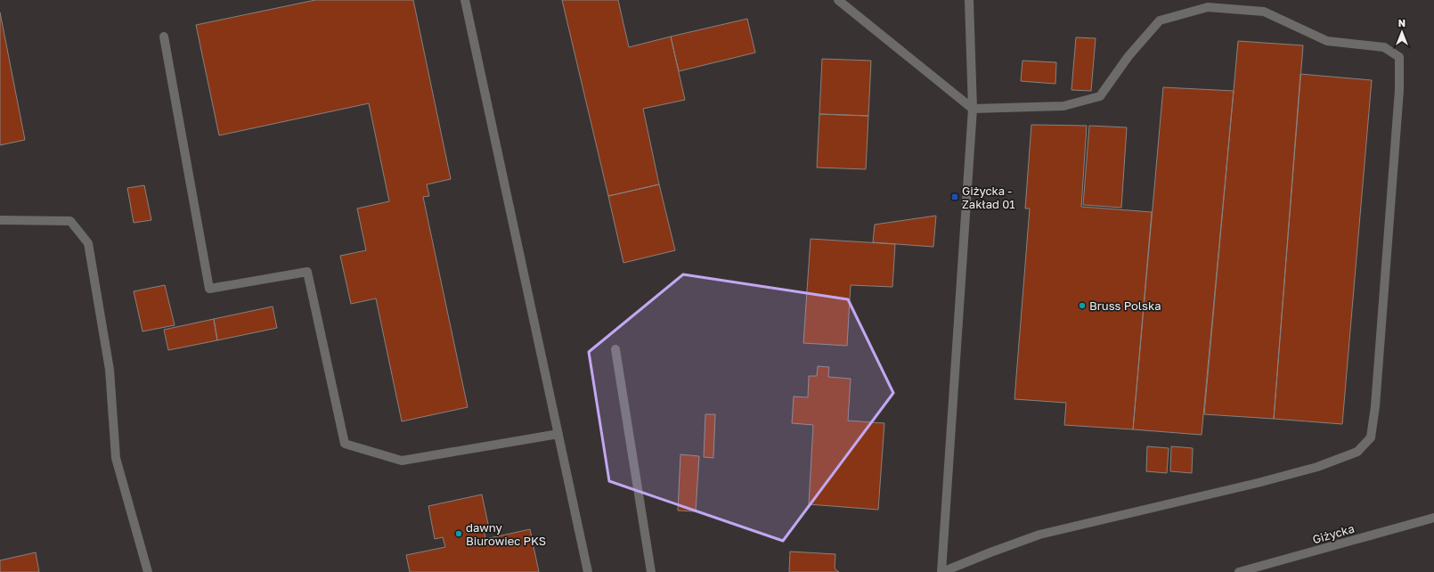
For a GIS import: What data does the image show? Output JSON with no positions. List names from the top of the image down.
{
  "streets": {
    "street": ["Giżycka"]
  },
  "places": {
    "transit": ["Giżycka - Zakład 01"],
    "other": ["Bruss Polska", "dawny Biurowiec PKS"]
  },
  "north": "top"
}
